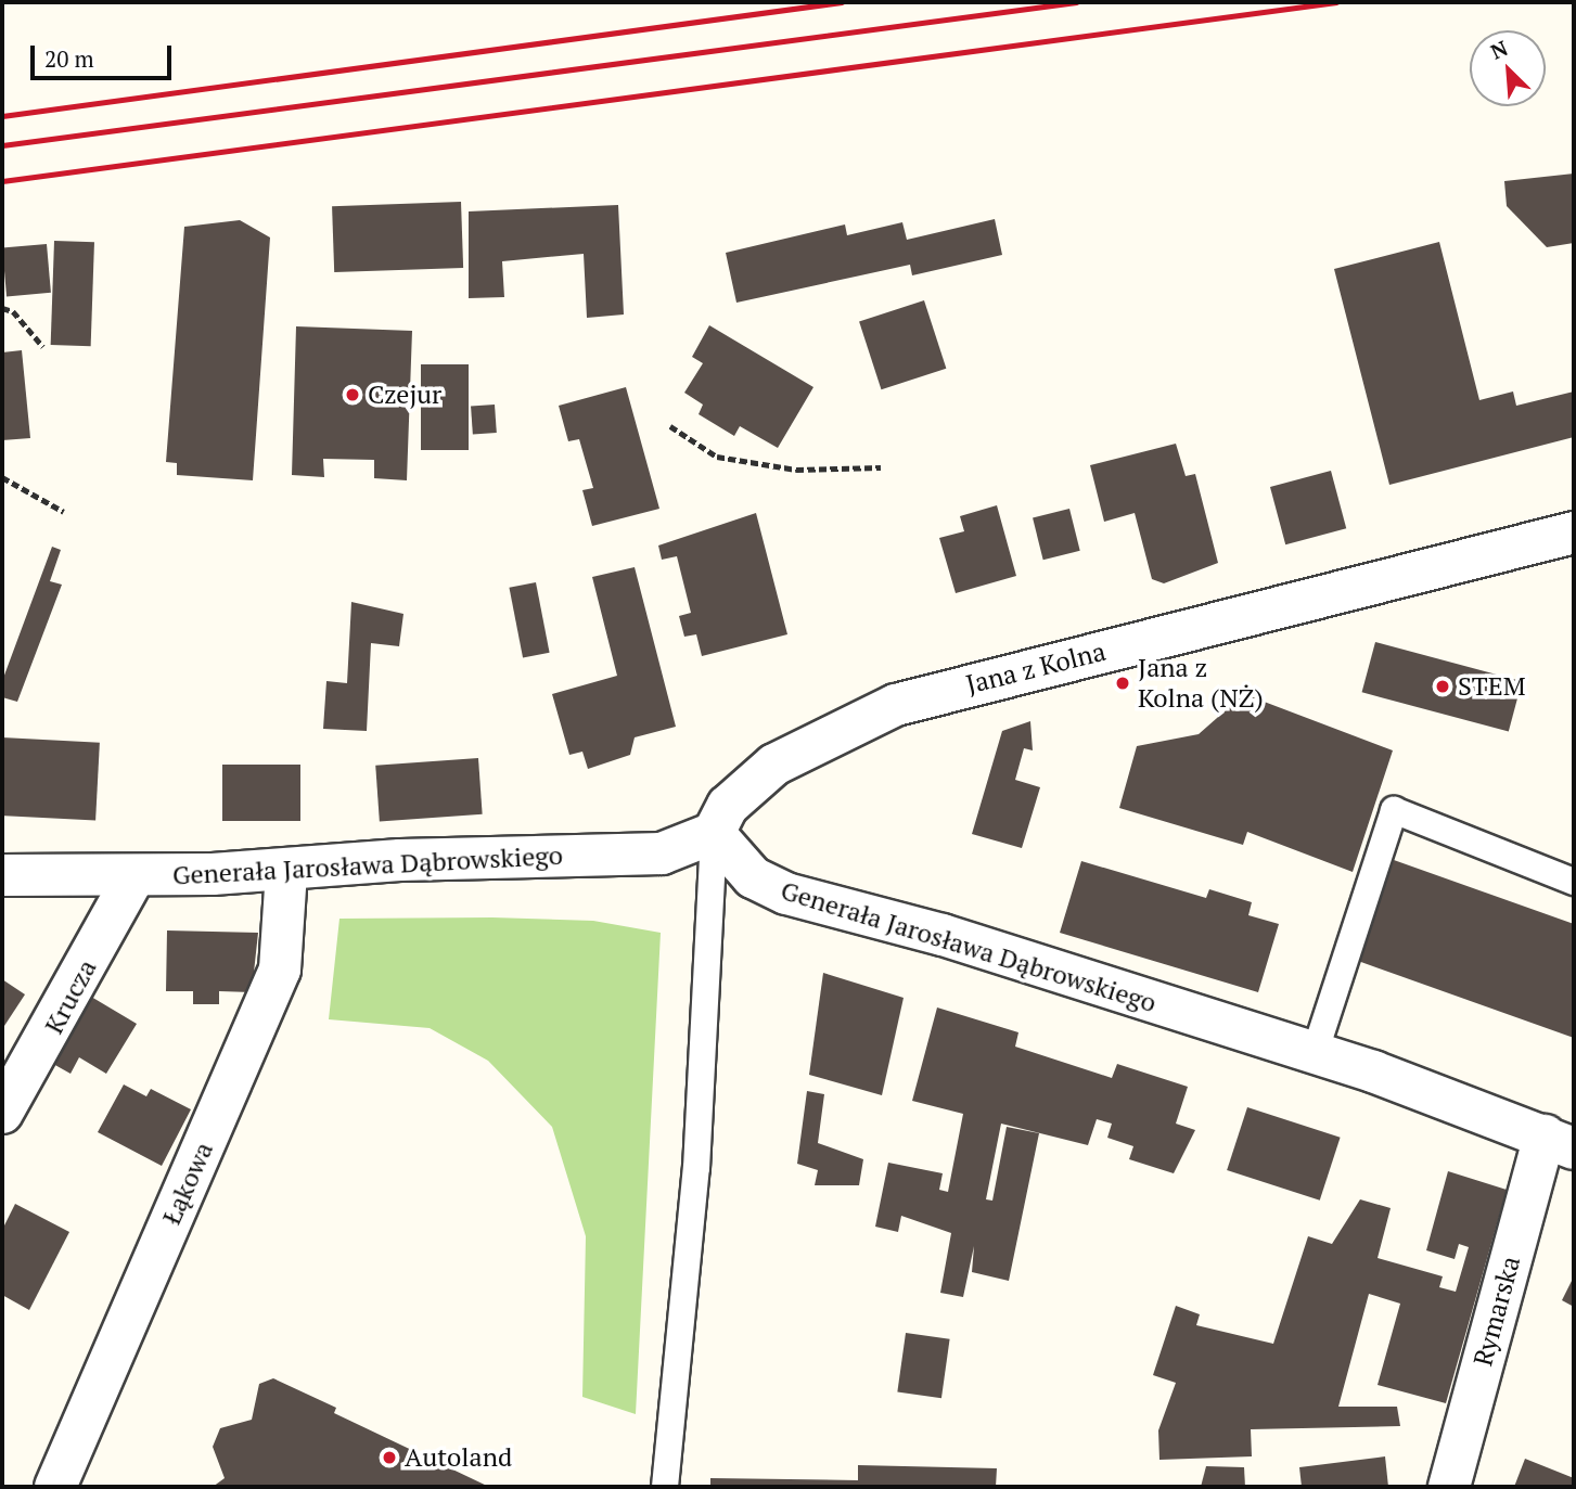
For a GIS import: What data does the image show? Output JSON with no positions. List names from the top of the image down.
{
  "streets": {
    "street": [
      "Jana z Kolna",
      "Generała Jarosława Dąbrowskiego",
      "Krucza",
      "Łąkowa",
      "Rymarska"
    ]
  },
  "crossings": [
    ["Jana z Kolna", "Generała Jarosława Dąbrowskiego"],
    ["Generała Jarosława Dąbrowskiego", "Krucza"],
    ["Generała Jarosława Dąbrowskiego", "Łąkowa"],
    ["Generała Jarosława Dąbrowskiego", "Rymarska"]
  ],
  "places": [
    "Czejur",
    "Jana z Kolna (NŻ)",
    "STEM",
    "Autoland"
  ],
  "scale_bar": "20 m",
  "north": "top left"
}
